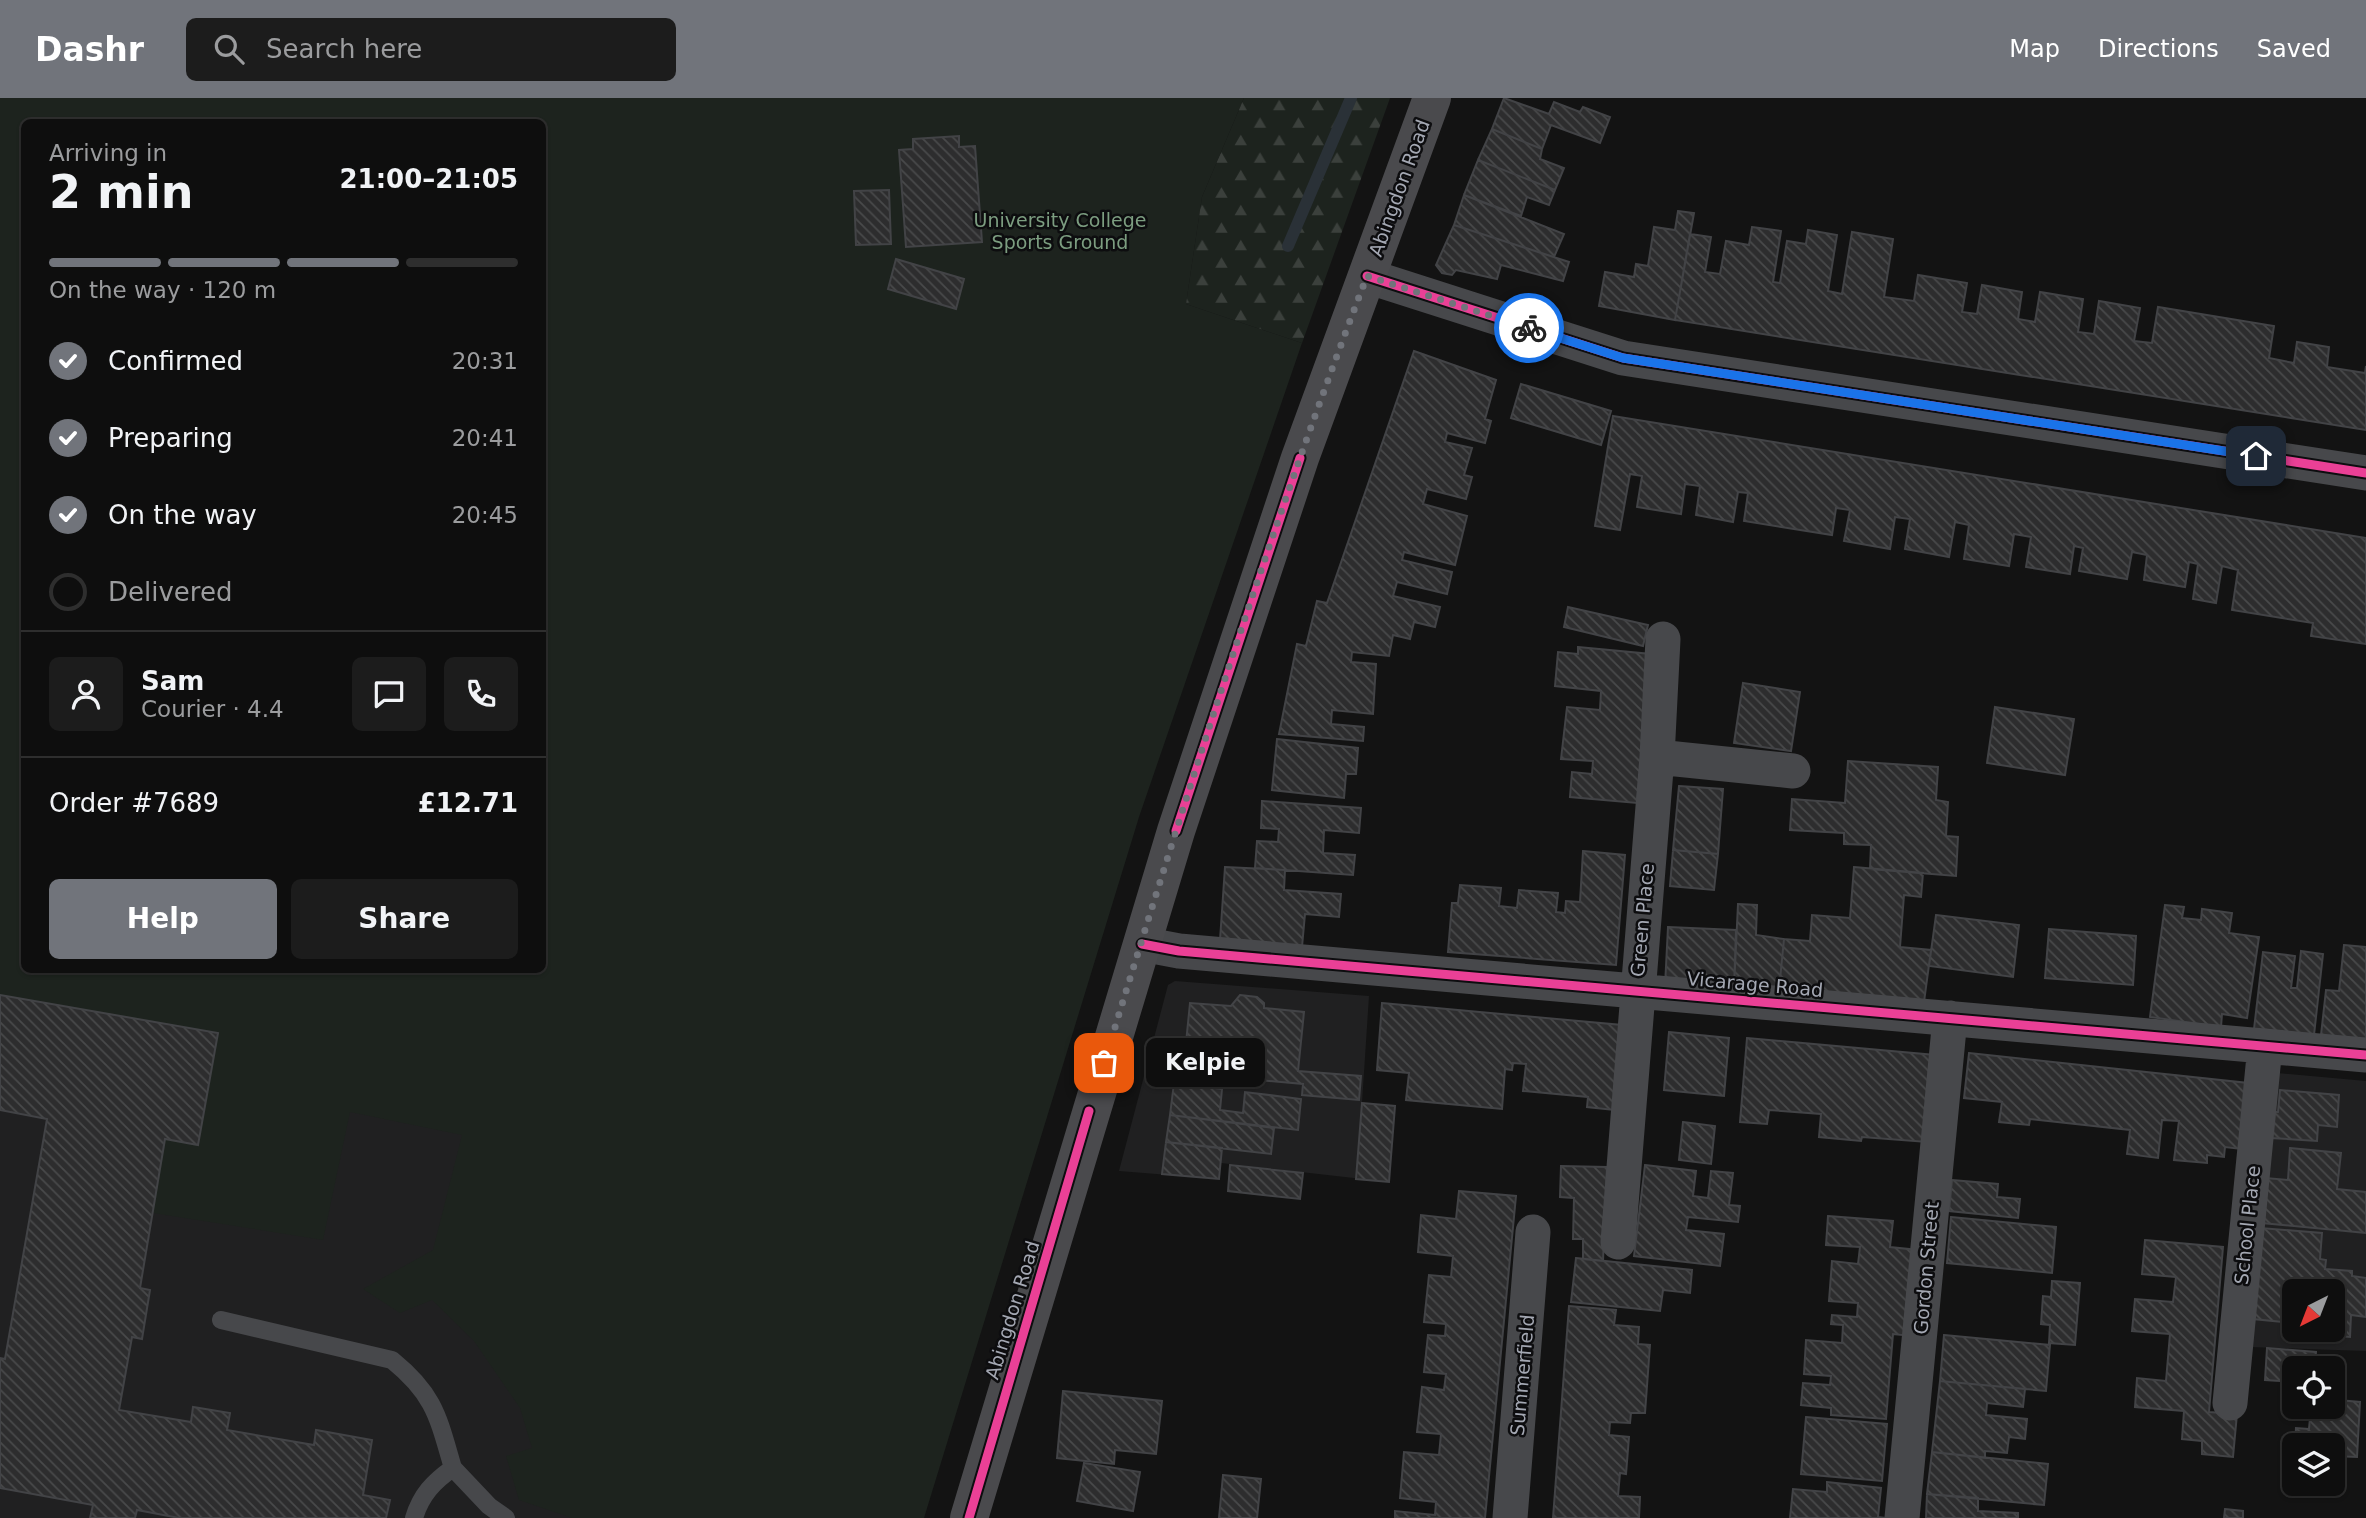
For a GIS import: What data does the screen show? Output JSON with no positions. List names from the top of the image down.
{
  "streets": {
    "main road": ["Abingdon Road"],
    "street": [
      "Green Place",
      "Vicarage Road",
      "School Place",
      "Gordon Street",
      "Summerfield"
    ]
  },
  "crossings": [
    ["Abingdon Road", "Vicarage Road"],
    ["Green Place", "Vicarage Road"],
    ["Vicarage Road", "School Place"],
    ["Vicarage Road", "Gordon Street"]
  ],
  "parks": ["University College Sports Ground"],
  "places": ["Kelpie"],
  "north": "bottom left",
  "page": {
    "header": "Dashr",
    "search": "Search here",
    "nav": ["Map", "Directions", "Saved"],
    "heading": ["2 min", "Arriving in", "21:00–21:05"],
    "panel": [
      "Sam",
      "Courier · 4.4",
      "Order #7689",
      "£12.71"
    ],
    "bar": "On the way · 120 m",
    "list": [
      ["Confirmed", "20:31"],
      ["Preparing", "20:41"],
      ["On the way", "20:45"],
      "Delivered"
    ],
    "buttons": ["Help", "Share"],
    "bubble": "Kelpie"
  }
}
